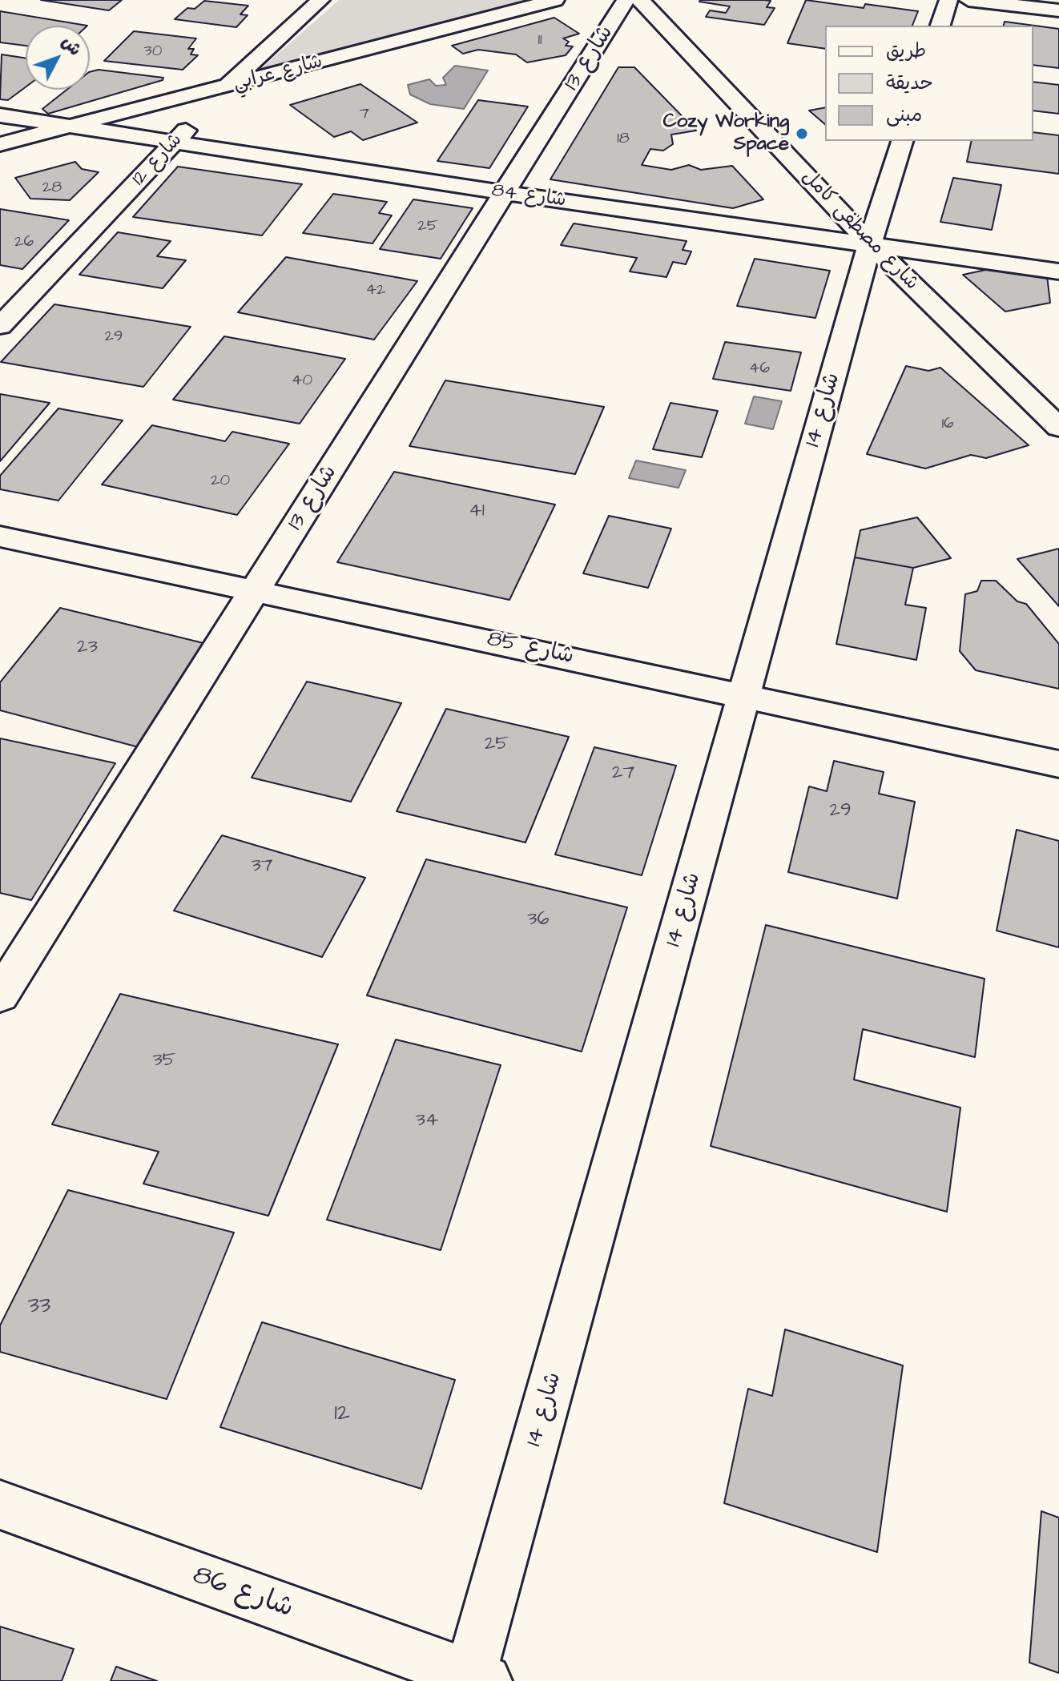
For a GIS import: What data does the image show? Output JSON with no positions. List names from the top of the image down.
{
  "streets": {
    "street": [
      "شارع 13",
      "شارع عرابي",
      "شارع 12",
      "شارع 84",
      "شارع مصطفى كامل",
      "شارع 14",
      "شارع 85",
      "شارع 86"
    ]
  },
  "crossings": [
    ["شارع 13", "شارع 84"],
    ["شارع 13", "شارع 85"],
    ["شارع عرابي", "شارع 12"],
    ["شارع عرابي", "شارع 84"],
    ["شارع 12", "شارع 84"],
    ["شارع 84", "شارع مصطفى كامل"],
    ["شارع 84", "شارع 14"],
    ["شارع مصطفى كامل", "شارع 14"],
    ["شارع 14", "شارع 85"],
    ["شارع 14", "شارع 86"]
  ],
  "places": ["Cozy Working Space"],
  "house_numbers": [
    "11",
    "30",
    "7",
    "18",
    "28",
    "25",
    "26",
    "42",
    "29",
    "46",
    "40",
    "16",
    "20",
    "41",
    "23",
    "25",
    "27",
    "29",
    "37",
    "36",
    "35",
    "34",
    "33",
    "12"
  ],
  "legend": ["طريق", "حديقة", "مبنى"],
  "north": "top right"
}
